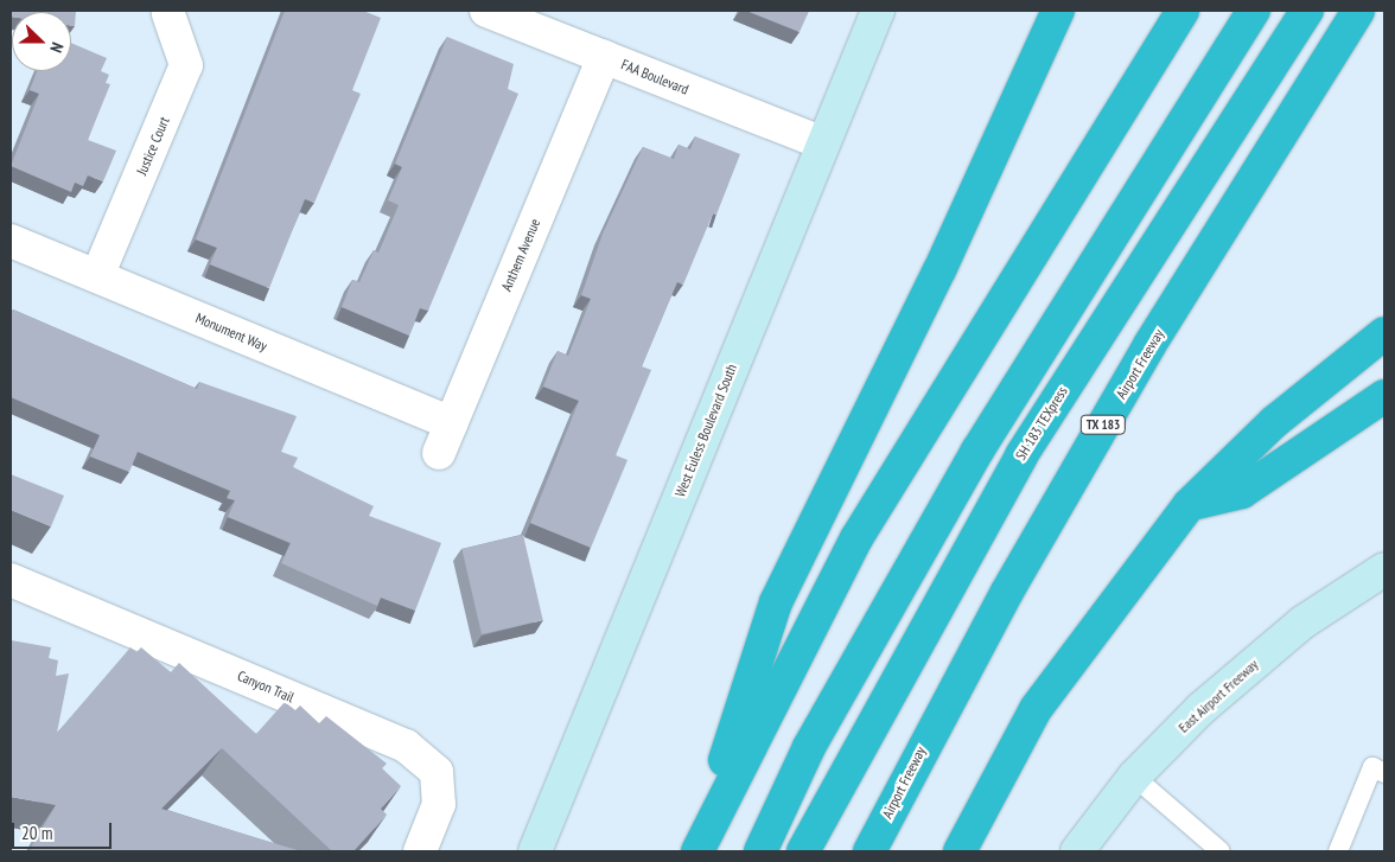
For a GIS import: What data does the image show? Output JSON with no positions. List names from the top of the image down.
{
  "streets": {
    "highway": ["Airport Freeway", "SH 183 TEXpress", "TX 183"],
    "main road": ["West Euless Boulevard South", "East Airport Freeway"],
    "street": [
      "FAA Boulevard",
      "Justice Court",
      "Anthem Avenue",
      "Monument Way",
      "Canyon Trail"
    ]
  },
  "crossings": [
    ["FAA Boulevard", "Anthem Avenue"],
    ["FAA Boulevard", "West Euless Boulevard South"],
    ["Justice Court", "Monument Way"],
    ["Anthem Avenue", "Monument Way"]
  ],
  "scale_bar": "20 m",
  "north": "right"
}
